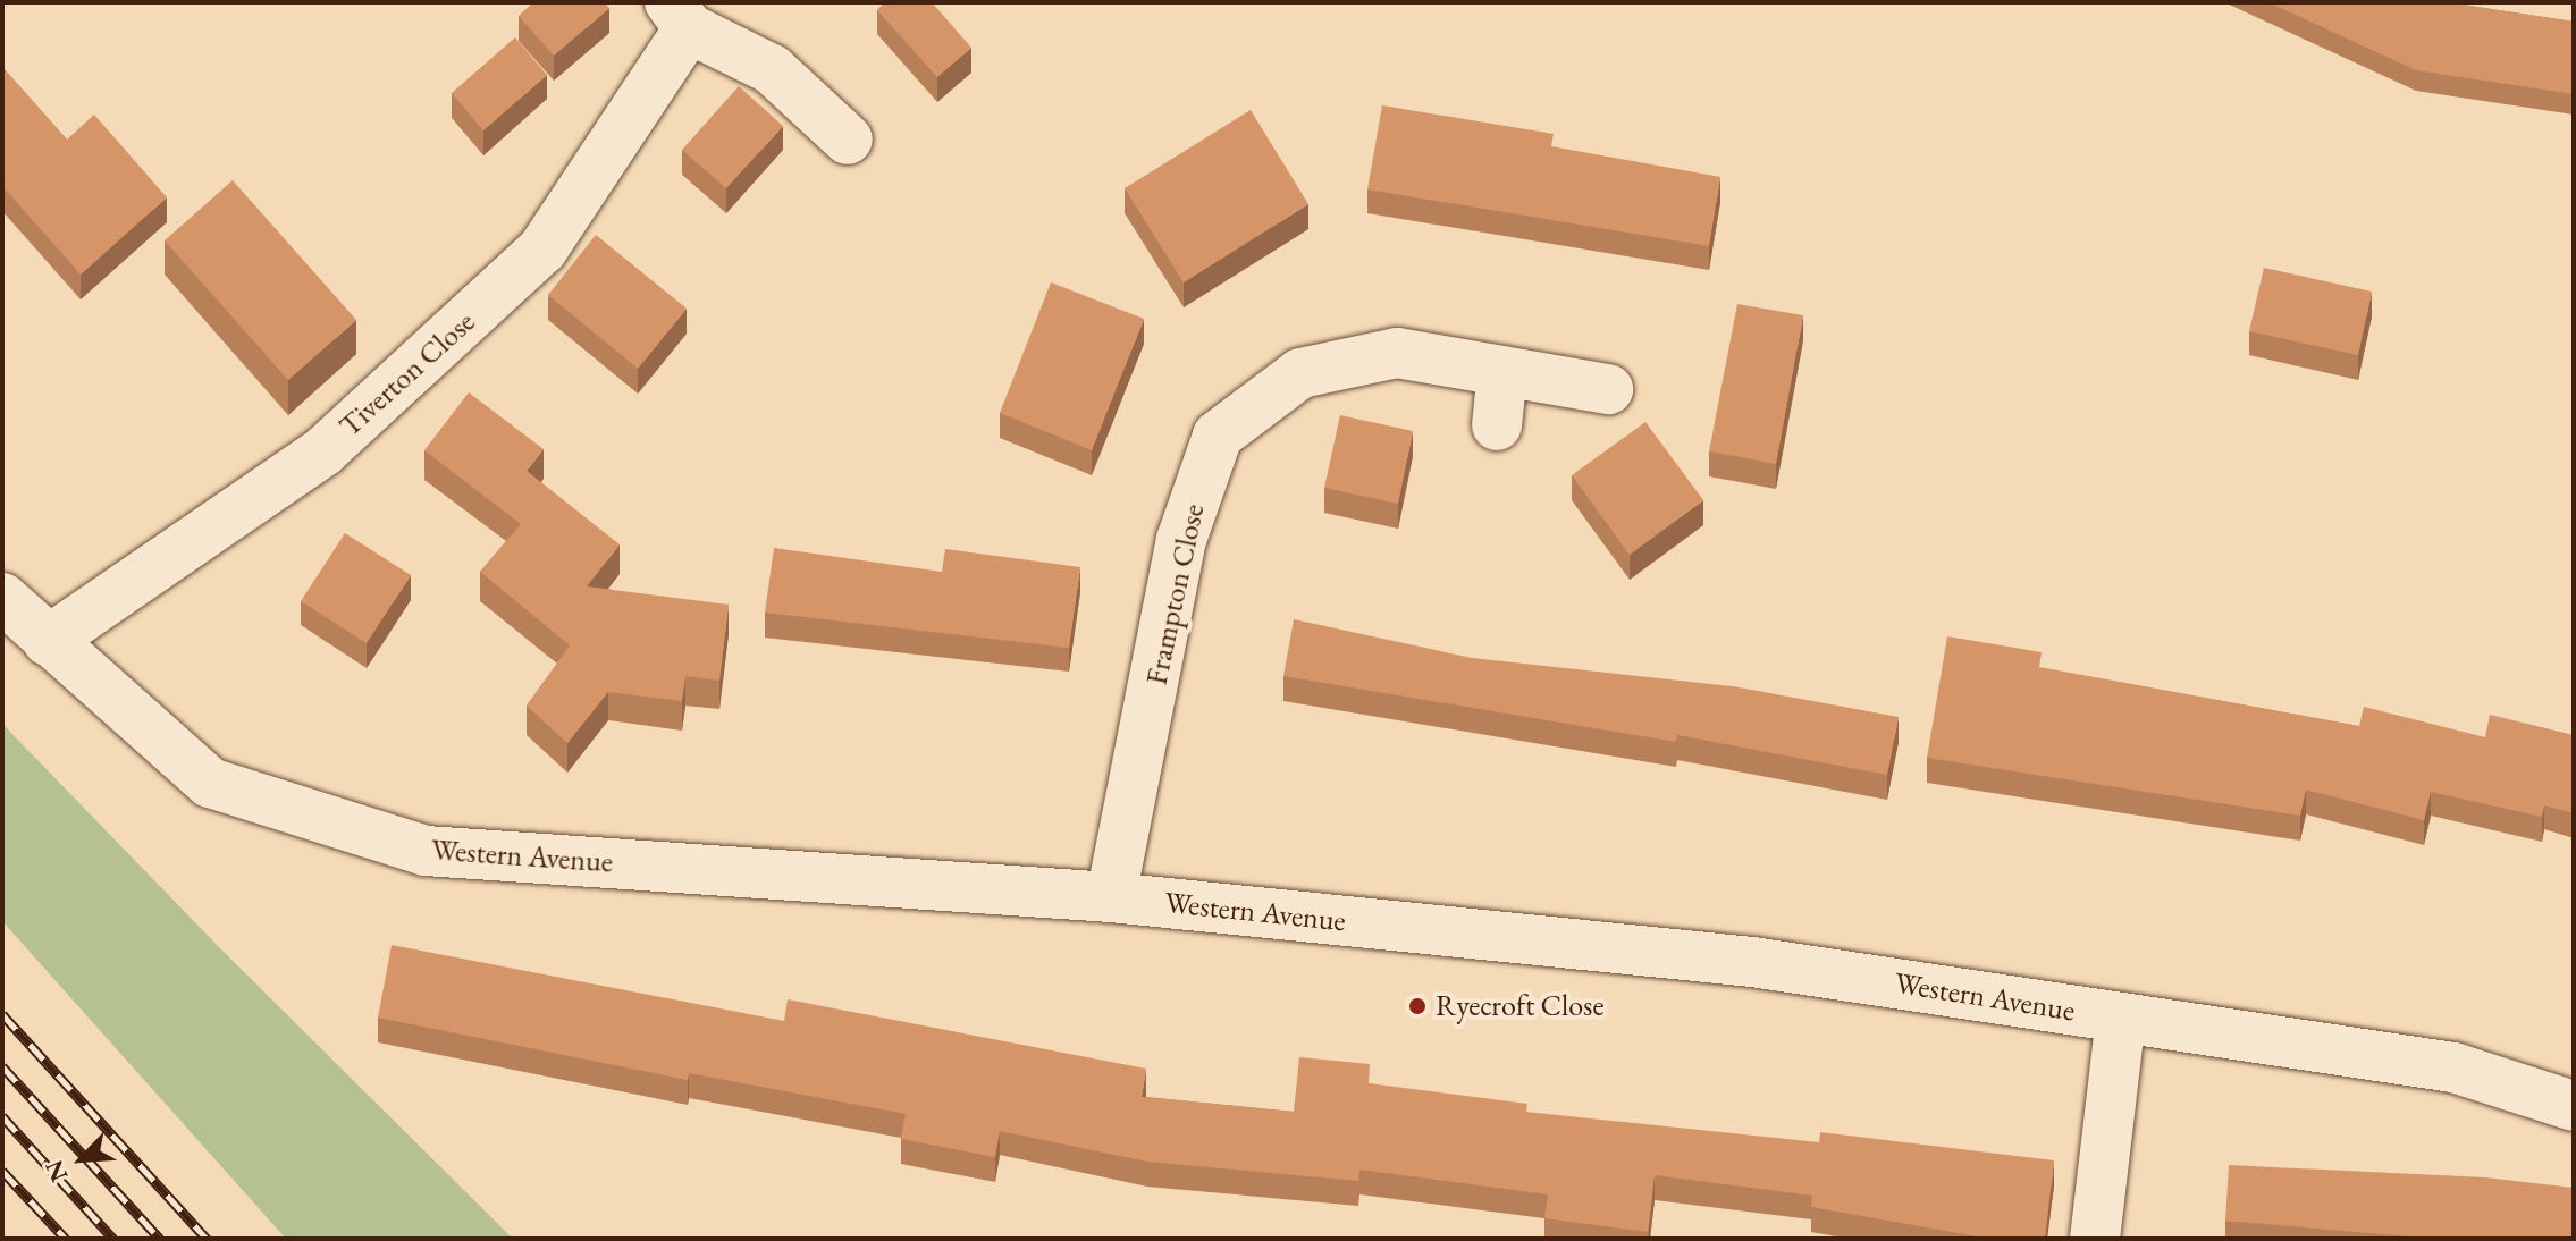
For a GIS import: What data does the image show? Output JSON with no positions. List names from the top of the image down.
{
  "streets": {
    "street": ["Tiverton Close", "Frampton Close", "Western Avenue"]
  },
  "crossings": [
    ["Tiverton Close", "Western Avenue"],
    ["Frampton Close", "Western Avenue"]
  ],
  "places": ["Ryecroft Close"],
  "north": "bottom left"
}
